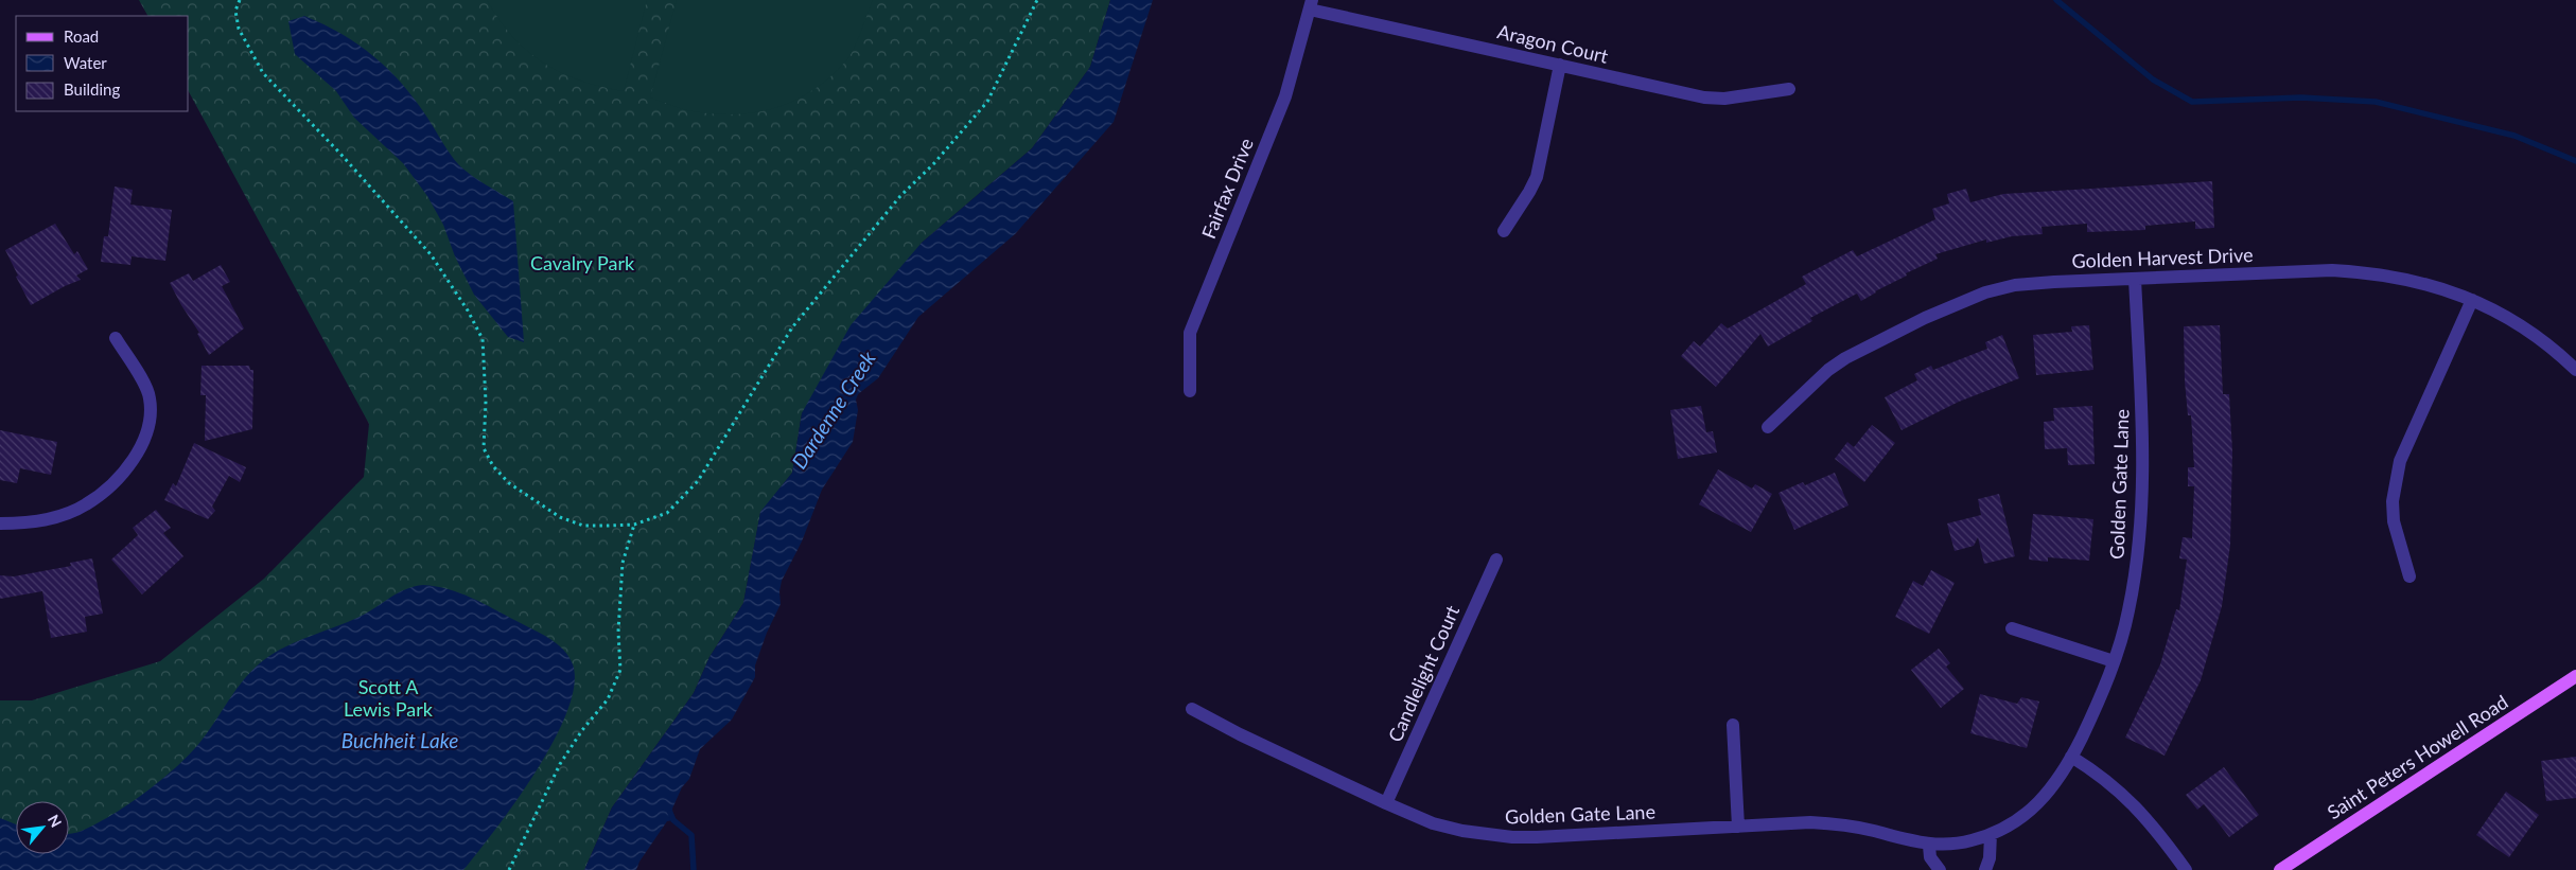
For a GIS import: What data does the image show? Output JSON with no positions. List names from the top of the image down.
{
  "streets": {
    "main road": ["Saint Peters Howell Road"],
    "street": [
      "Aragon Court",
      "Fairfax Drive",
      "Golden Harvest Drive",
      "Golden Gate Lane",
      "Candlelight Court"
    ]
  },
  "crossings": [
    ["Aragon Court", "Fairfax Drive"],
    ["Golden Harvest Drive", "Golden Gate Lane"],
    ["Golden Gate Lane", "Candlelight Court"]
  ],
  "water": ["Dardenne Creek", "Buchheit Lake"],
  "parks": ["Cavalry Park", "Scott A Lewis Park"],
  "legend": ["Road", "Water", "Building"],
  "north": "top right"
}
